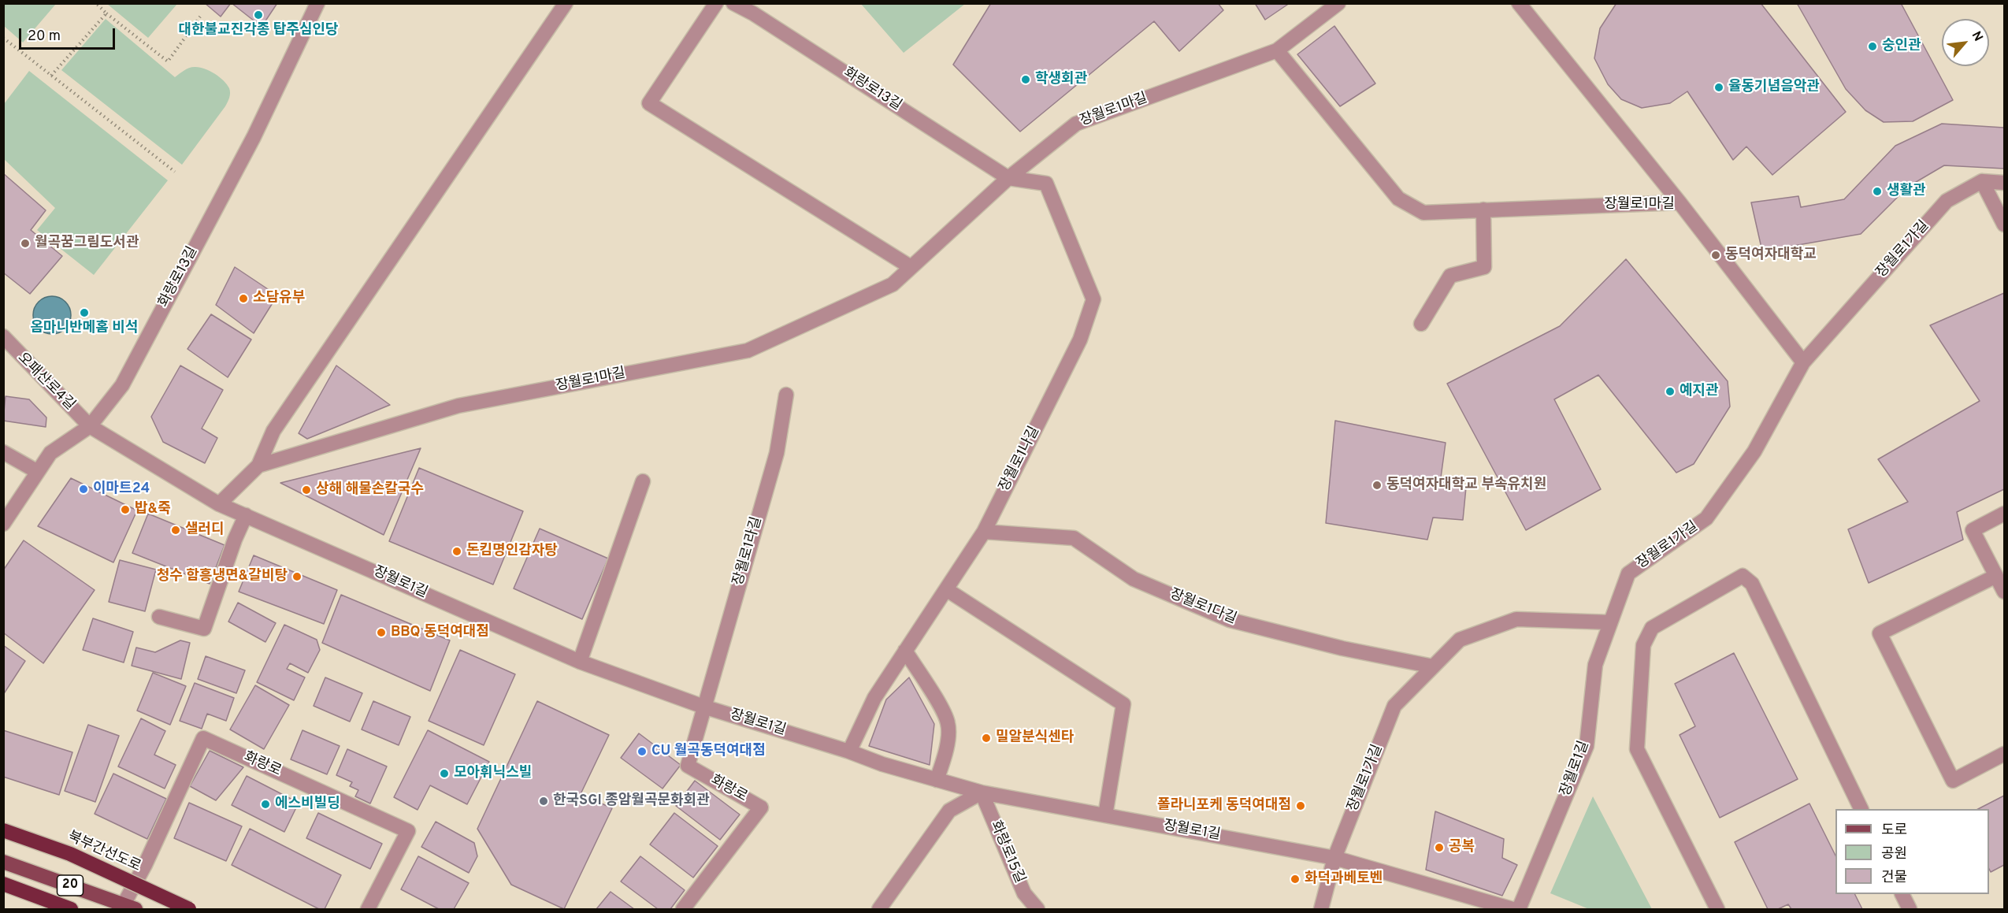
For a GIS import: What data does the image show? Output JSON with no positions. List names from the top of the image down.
{
  "streets": {
    "highway": ["북부간선도로"],
    "main road": ["화랑로", "20"],
    "street": [
      "화랑로13길",
      "장월로1마길",
      "장월로1가길",
      "오패산로4길",
      "장월로1나길",
      "장월로1라길",
      "장월로1길",
      "장월로1다길",
      "화랑로15길"
    ]
  },
  "crossings": [
    ["화랑로13길", "장월로1마길"],
    ["화랑로13길", "오패산로4길"],
    ["화랑로13길", "장월로1나길"],
    ["화랑로13길", "장월로1길"],
    ["장월로1마길", "장월로1가길"],
    ["장월로1마길", "장월로1나길"],
    ["장월로1마길", "장월로1길"],
    ["장월로1가길", "장월로1길"],
    ["장월로1가길", "장월로1다길"],
    ["오패산로4길", "장월로1길"],
    ["장월로1나길", "장월로1길"],
    ["장월로1나길", "장월로1다길"],
    ["장월로1라길", "장월로1길"],
    ["장월로1라길", "화랑로"],
    ["장월로1길", "화랑로"],
    ["장월로1길", "화랑로15길"]
  ],
  "places": [
    "대한불교진각종 탑주심인당",
    "숭인관",
    "학생회관",
    "율동기념음악관",
    "생활관",
    "월곡꿈그림도서관",
    "동덕여자대학교",
    "소담유부",
    "옴마니반메홈 비석",
    "예지관",
    "동덕여자대학교 부속유치원",
    "이마트24",
    "상해 해물손칼국수",
    "밥&죽",
    "샐러디",
    "돈킴명인감자탕",
    "청수 함흥냉면&갈비탕",
    "BBQ 동덕여대점",
    "밀알분식센타",
    "CU 월곡동덕여대점",
    "모아휘닉스빌",
    "한국SGI 종암월곡문화회관",
    "에스비빌딩",
    "폴라니포케 동덕여대점",
    "공복",
    "화덕과베토벤"
  ],
  "legend": ["도로", "공원", "건물"],
  "scale_bar": "20 m",
  "north": "top right"
}
